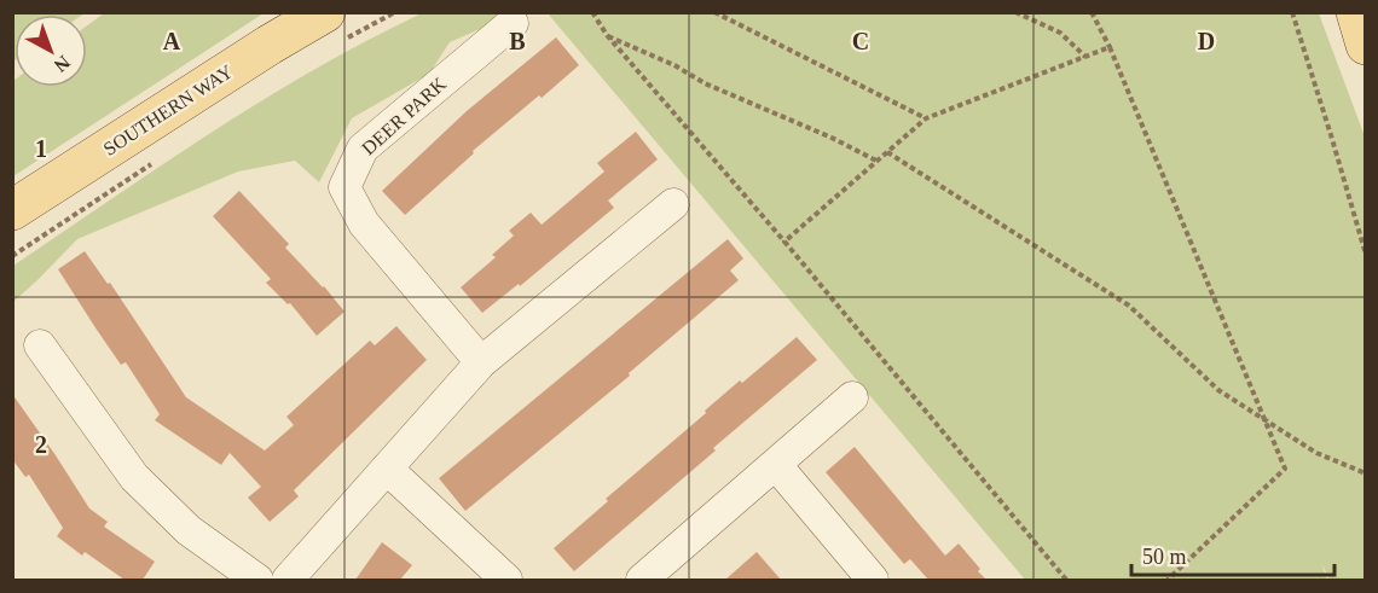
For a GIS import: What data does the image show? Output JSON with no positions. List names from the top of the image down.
{
  "streets": {
    "main road": ["SOUTHERN WAY"],
    "street": ["DEER PARK"]
  },
  "scale_bar": "50 m",
  "north": "bottom right",
  "grid": {
    "columns": [
      "A",
      "B",
      "C",
      "D"
    ],
    "rows": ["1", "2"]
  }
}
